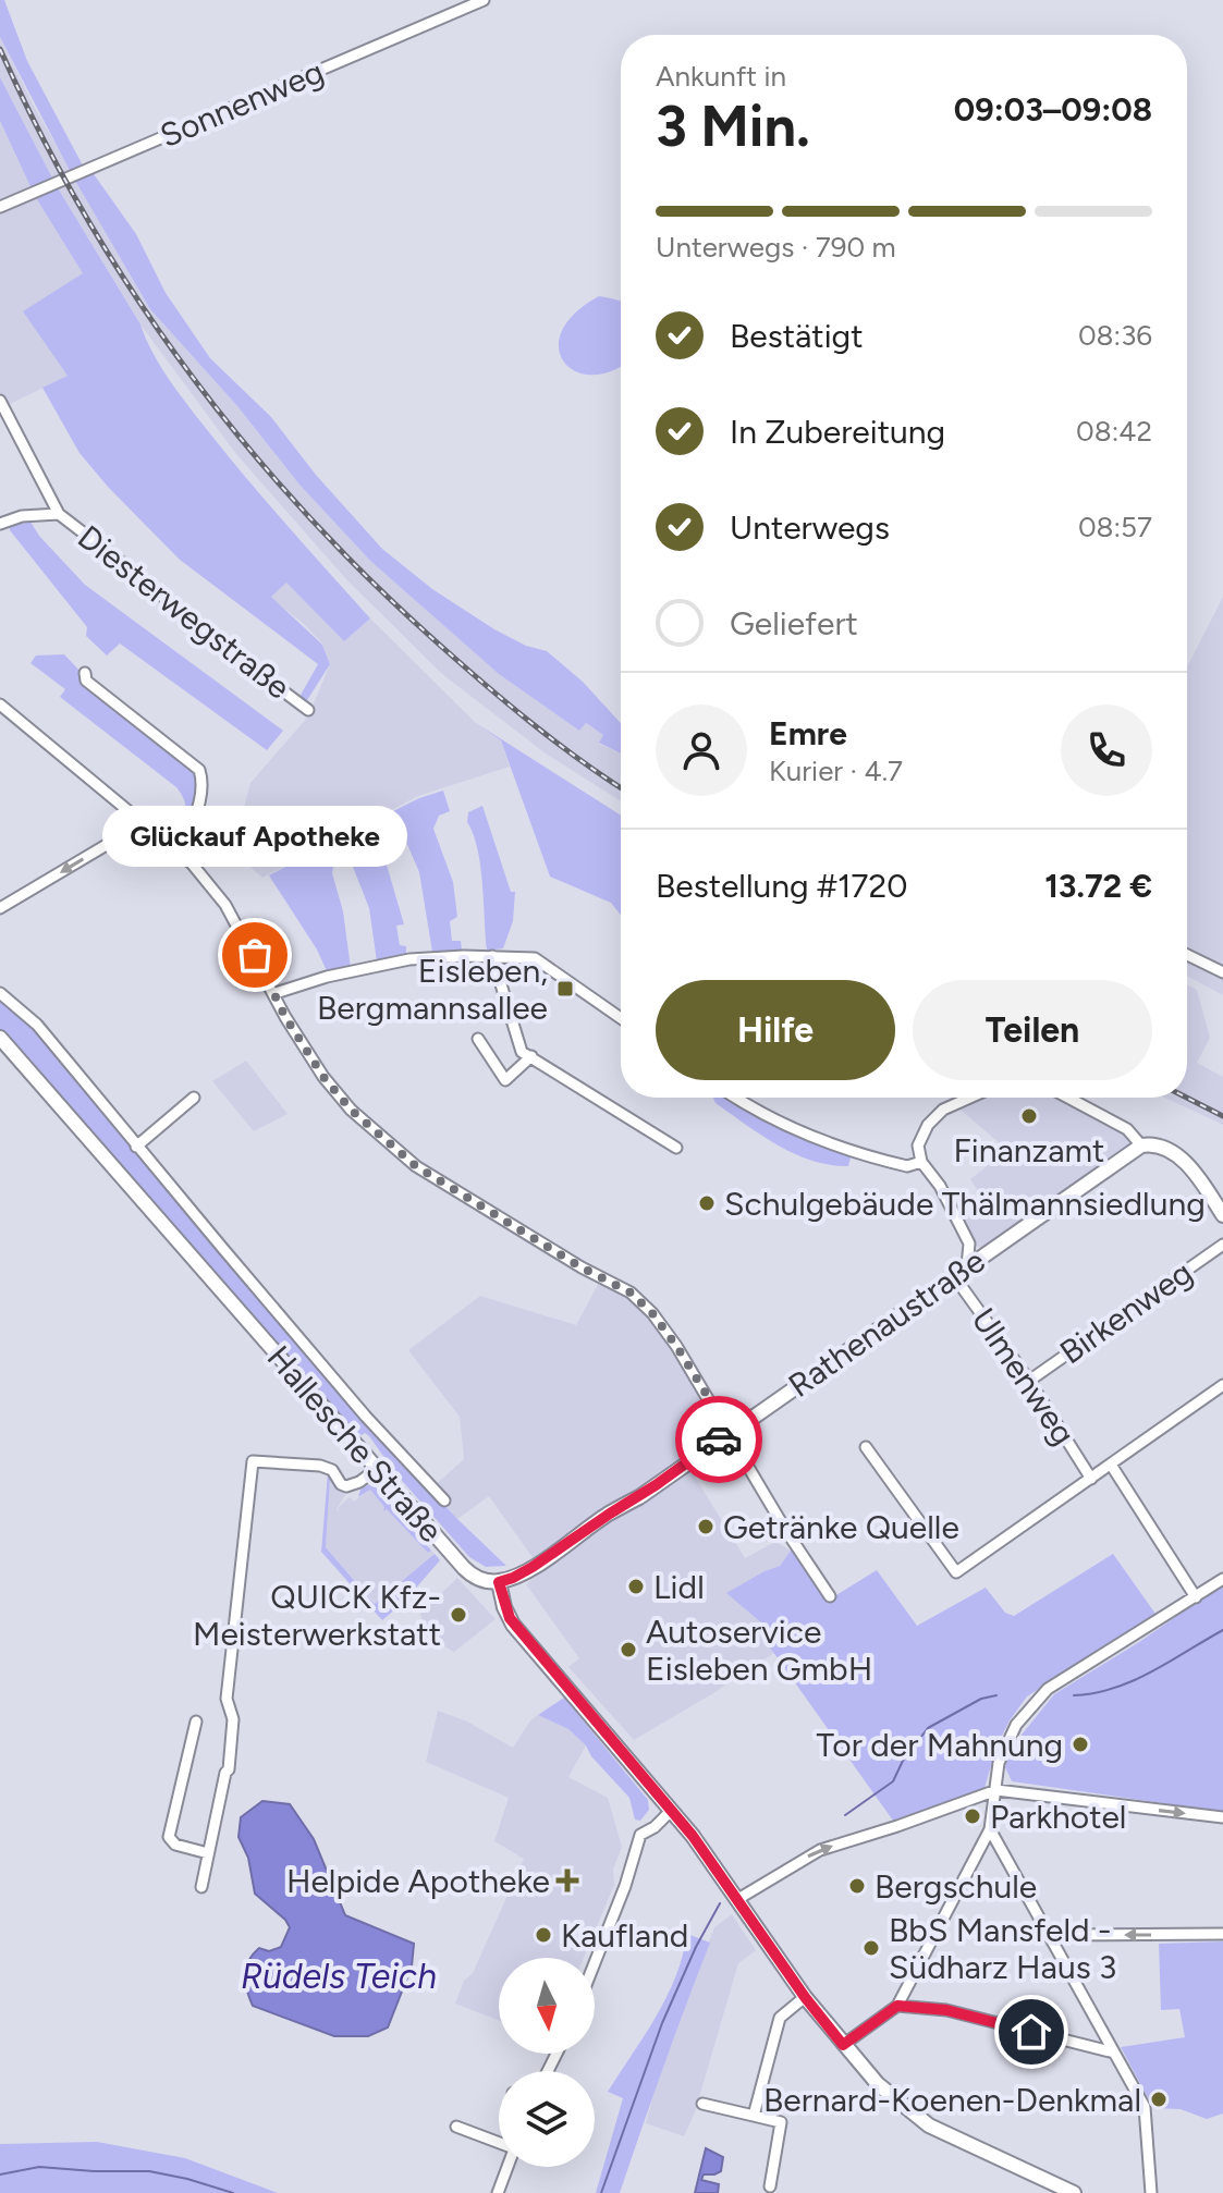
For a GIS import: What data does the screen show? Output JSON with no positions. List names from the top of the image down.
{
  "streets": {
    "main road": ["Rathenaustraße", "Hallesche Straße"],
    "street": [
      "Sonnenweg",
      "Diesterwegstraße",
      "Birkenweg",
      "Ulmenweg"
    ]
  },
  "crossings": [
    ["Birkenweg", "Ulmenweg"],
    ["Rathenaustraße", "Ulmenweg"],
    ["Rathenaustraße", "Hallesche Straße"]
  ],
  "water": ["Rüdels Teich"],
  "places": {
    "other": [
      "Glückauf Apotheke",
      "Finanzamt",
      "Schulgebäude Thälmannsiedlung",
      "Getränke Quelle",
      "Lidl",
      "QUICK Kfz- Meisterwerkstatt",
      "Autoservice Eisleben GmbH",
      "Tor der Mahnung",
      "Parkhotel",
      "Bergschule",
      "Kaufland",
      "BbS Mansfeld - Südharz Haus 3",
      "Bernard-Koenen-Denkmal"
    ],
    "transit": ["Eisleben, Bergmannsallee"],
    "health": ["Helpide Apotheke"]
  },
  "north": "bottom",
  "page": {
    "heading": ["3 Min.", "Ankunft in", "09:03–09:08"],
    "panel": [
      "Emre",
      "Kurier · 4.7",
      "Bestellung #1720",
      "13.72 €"
    ],
    "bar": "Unterwegs · 790 m",
    "list": [
      ["Bestätigt", "08:36"],
      ["In Zubereitung", "08:42"],
      ["Unterwegs", "08:57"],
      "Geliefert"
    ],
    "bubble": "Glückauf Apotheke",
    "buttons": ["Hilfe", "Teilen"]
  }
}
